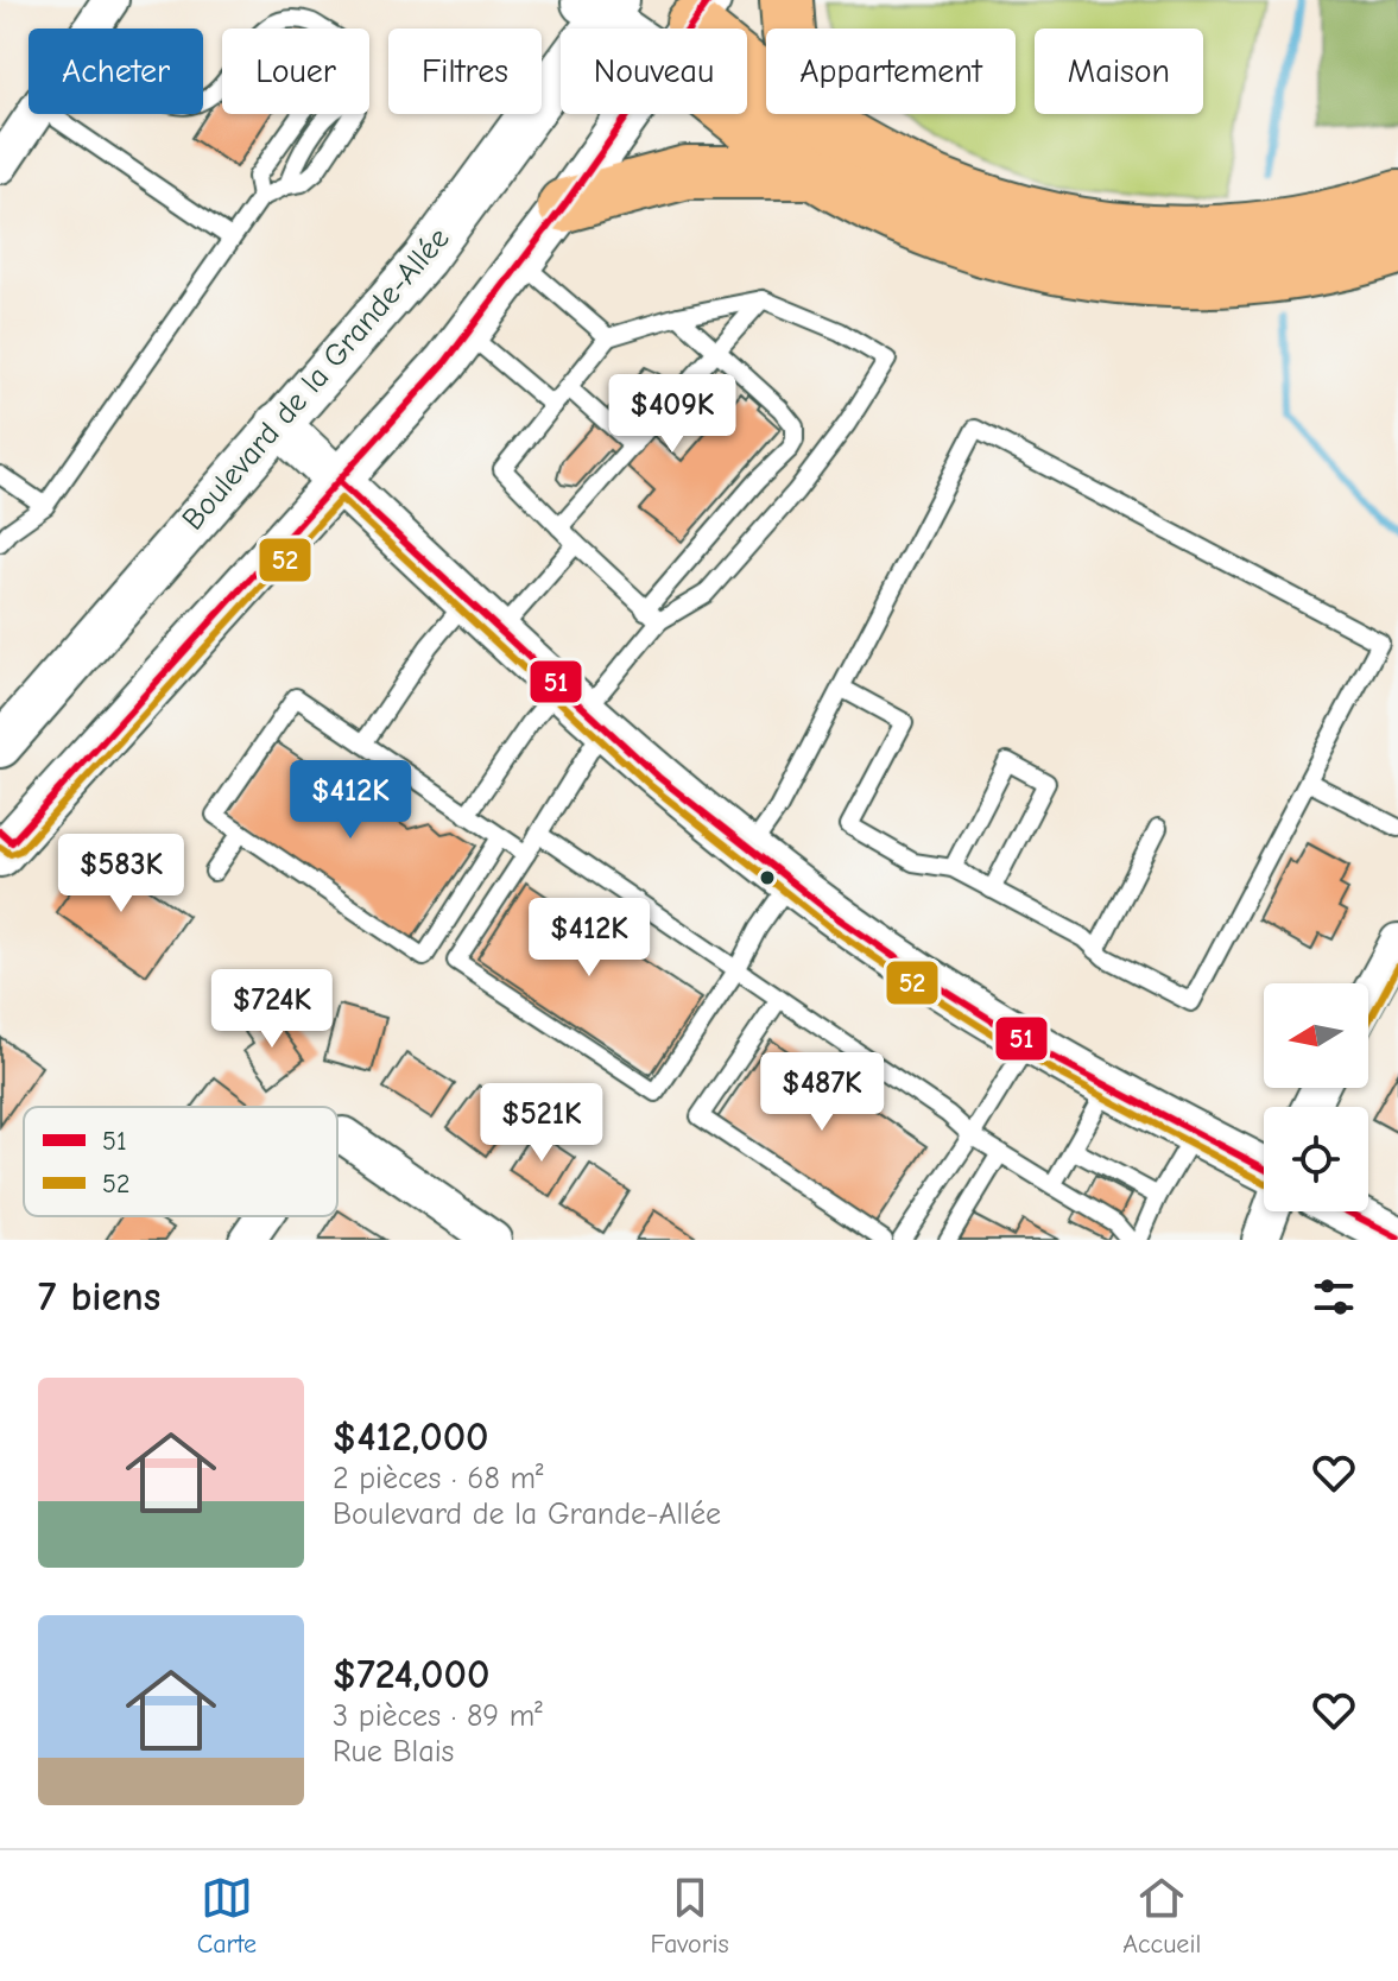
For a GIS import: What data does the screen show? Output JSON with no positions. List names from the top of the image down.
{
  "streets": {
    "street": ["Boulevard de la Grande-Allée"]
  },
  "lines": ["transit line 51", "transit line 52"],
  "legend": ["51", "52"],
  "north": "left",
  "page": {
    "chip": [
      "Acheter",
      "Louer",
      "Filtres",
      "Nouveau",
      "Appartement",
      "Maison"
    ],
    "price": [
      "$409K",
      "$412K",
      "$583K",
      "$412K",
      "$724K",
      "$487K",
      "$521K"
    ],
    "heading": "7 biens",
    "list": [
      {
        "name": "$412,000",
        "note": "2 pièces · 68 m² · Boulevard de la Grande-Allée"
      },
      {
        "name": "$724,000",
        "note": "3 pièces · 89 m² · Rue Blais"
      }
    ],
    "tabs": ["Carte", "Favoris", "Accueil"]
  }
}
